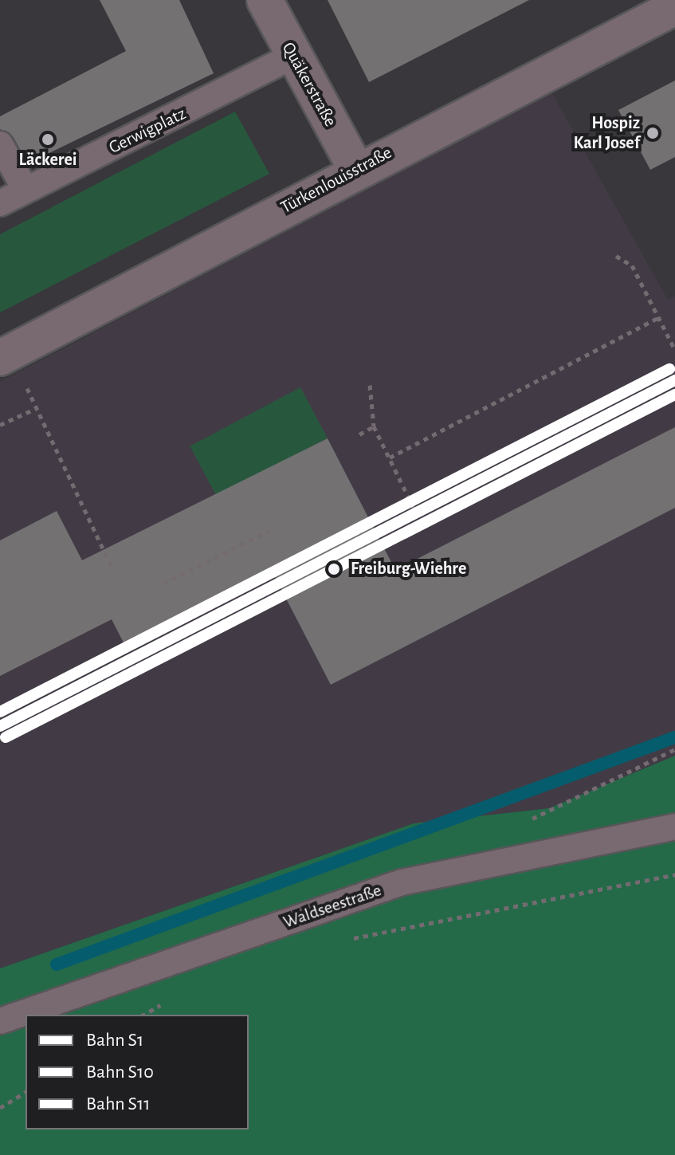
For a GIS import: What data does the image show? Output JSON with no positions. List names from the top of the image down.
{
  "streets": {
    "street": ["Quäkerstraße", "Türkenlouisstraße"],
    "lane": ["Gerwigplatz", "Waldseestraße"]
  },
  "crossings": [
    ["Quäkerstraße", "Gerwigplatz"],
    ["Quäkerstraße", "Türkenlouisstraße"]
  ],
  "places": ["Hospiz Karl Josef", "Läckerei", "Freiburg-Wiehre"],
  "lines": ["rail line S11", "rail line S1", "rail line S10"],
  "legend": ["Bahn S1", "Bahn S10", "Bahn S11"]
}
